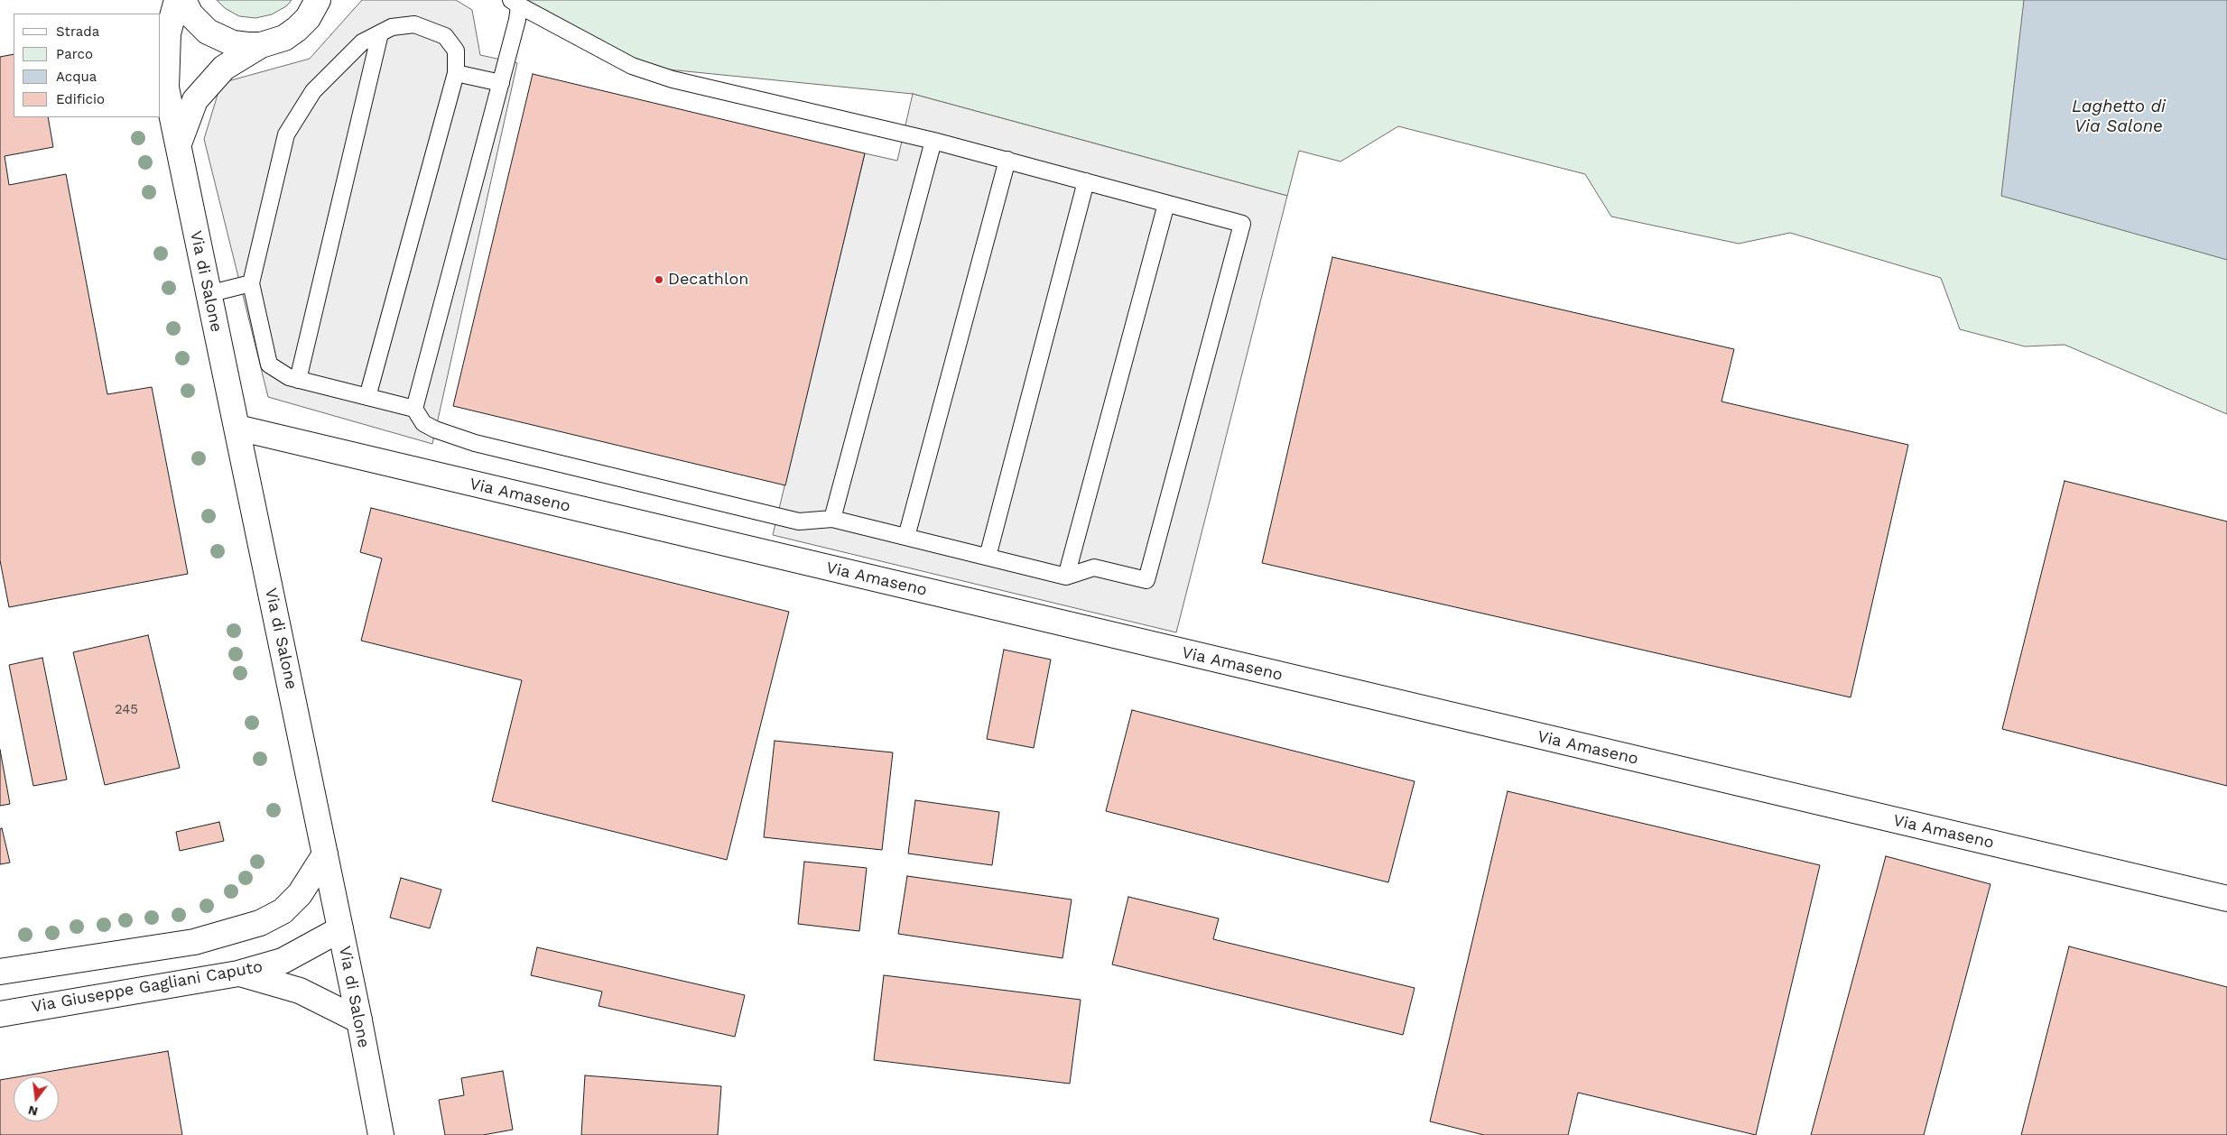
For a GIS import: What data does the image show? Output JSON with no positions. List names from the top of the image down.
{
  "streets": {
    "street": ["Via di Salone", "Via Amaseno", "Via Giuseppe Gagliani Caputo"]
  },
  "crossings": [
    ["Via di Salone", "Via Amaseno"],
    ["Via di Salone", "Via Giuseppe Gagliani Caputo"]
  ],
  "water": ["Laghetto di Via Salone"],
  "places": ["Decathlon"],
  "house_numbers": ["245"],
  "legend": [
    "Strada",
    "Parco",
    "Acqua",
    "Edificio"
  ],
  "north": "bottom"
}
